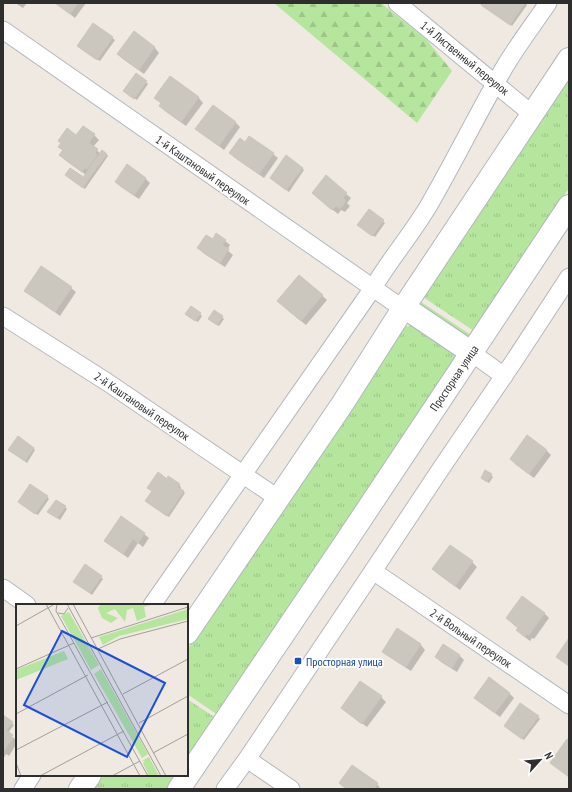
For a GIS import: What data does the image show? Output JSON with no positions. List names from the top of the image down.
{
  "streets": {
    "main road": ["Просторная улица"],
    "street": [
      "1-й Лиственный переулок",
      "1-й Каштановый переулок",
      "2-й Каштановый переулок",
      "2-й Вольный переулок"
    ]
  },
  "places": {
    "transit": ["Просторная улица"]
  },
  "north": "top right"
}
